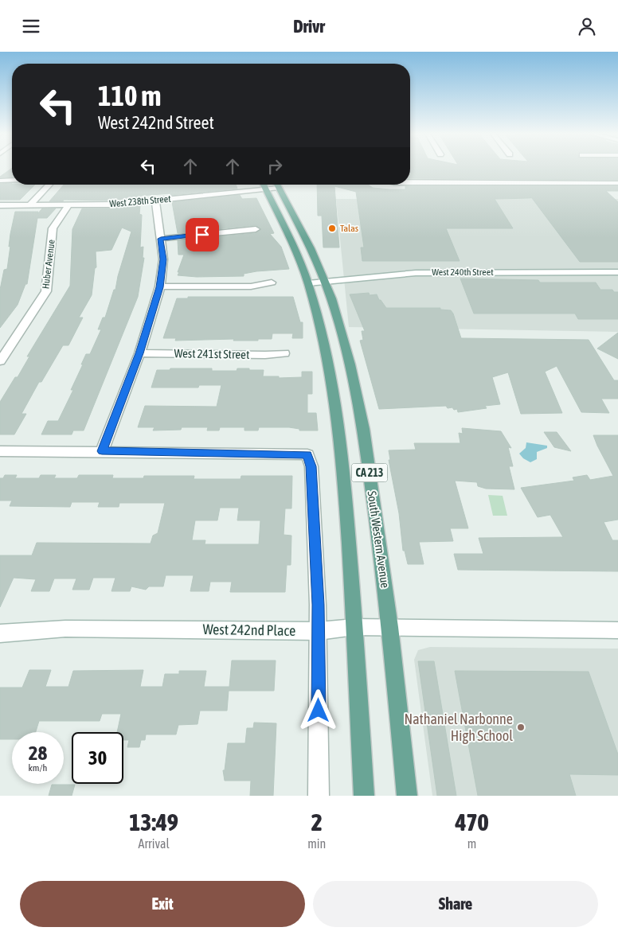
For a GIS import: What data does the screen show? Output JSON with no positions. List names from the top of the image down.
{
  "streets": {
    "main road": ["CA 213", "South Western Avenue"],
    "street": [
      "West 238th Street",
      "Huber Avenue",
      "West 240th Street",
      "West 241st Street",
      "West 242nd Place"
    ]
  },
  "crossings": [
    ["West 238th Street", "Huber Avenue"],
    ["West 238th Street", "CA 213"],
    ["West 238th Street", "South Western Avenue"],
    ["West 240th Street", "CA 213"],
    ["West 240th Street", "South Western Avenue"],
    ["CA 213", "West 242nd Place"],
    ["South Western Avenue", "West 242nd Place"]
  ],
  "places": ["Talas", "Nathaniel Narbonne High School"],
  "page": {
    "header": "Drivr",
    "turn": ["110 m", "West 242nd Street"],
    "speed": "28 km/h",
    "limit": "30",
    "eta": [
      "13:49",
      "Arrival",
      "2",
      "min",
      "470",
      "m"
    ],
    "buttons": ["Exit", "Share"]
  }
}
